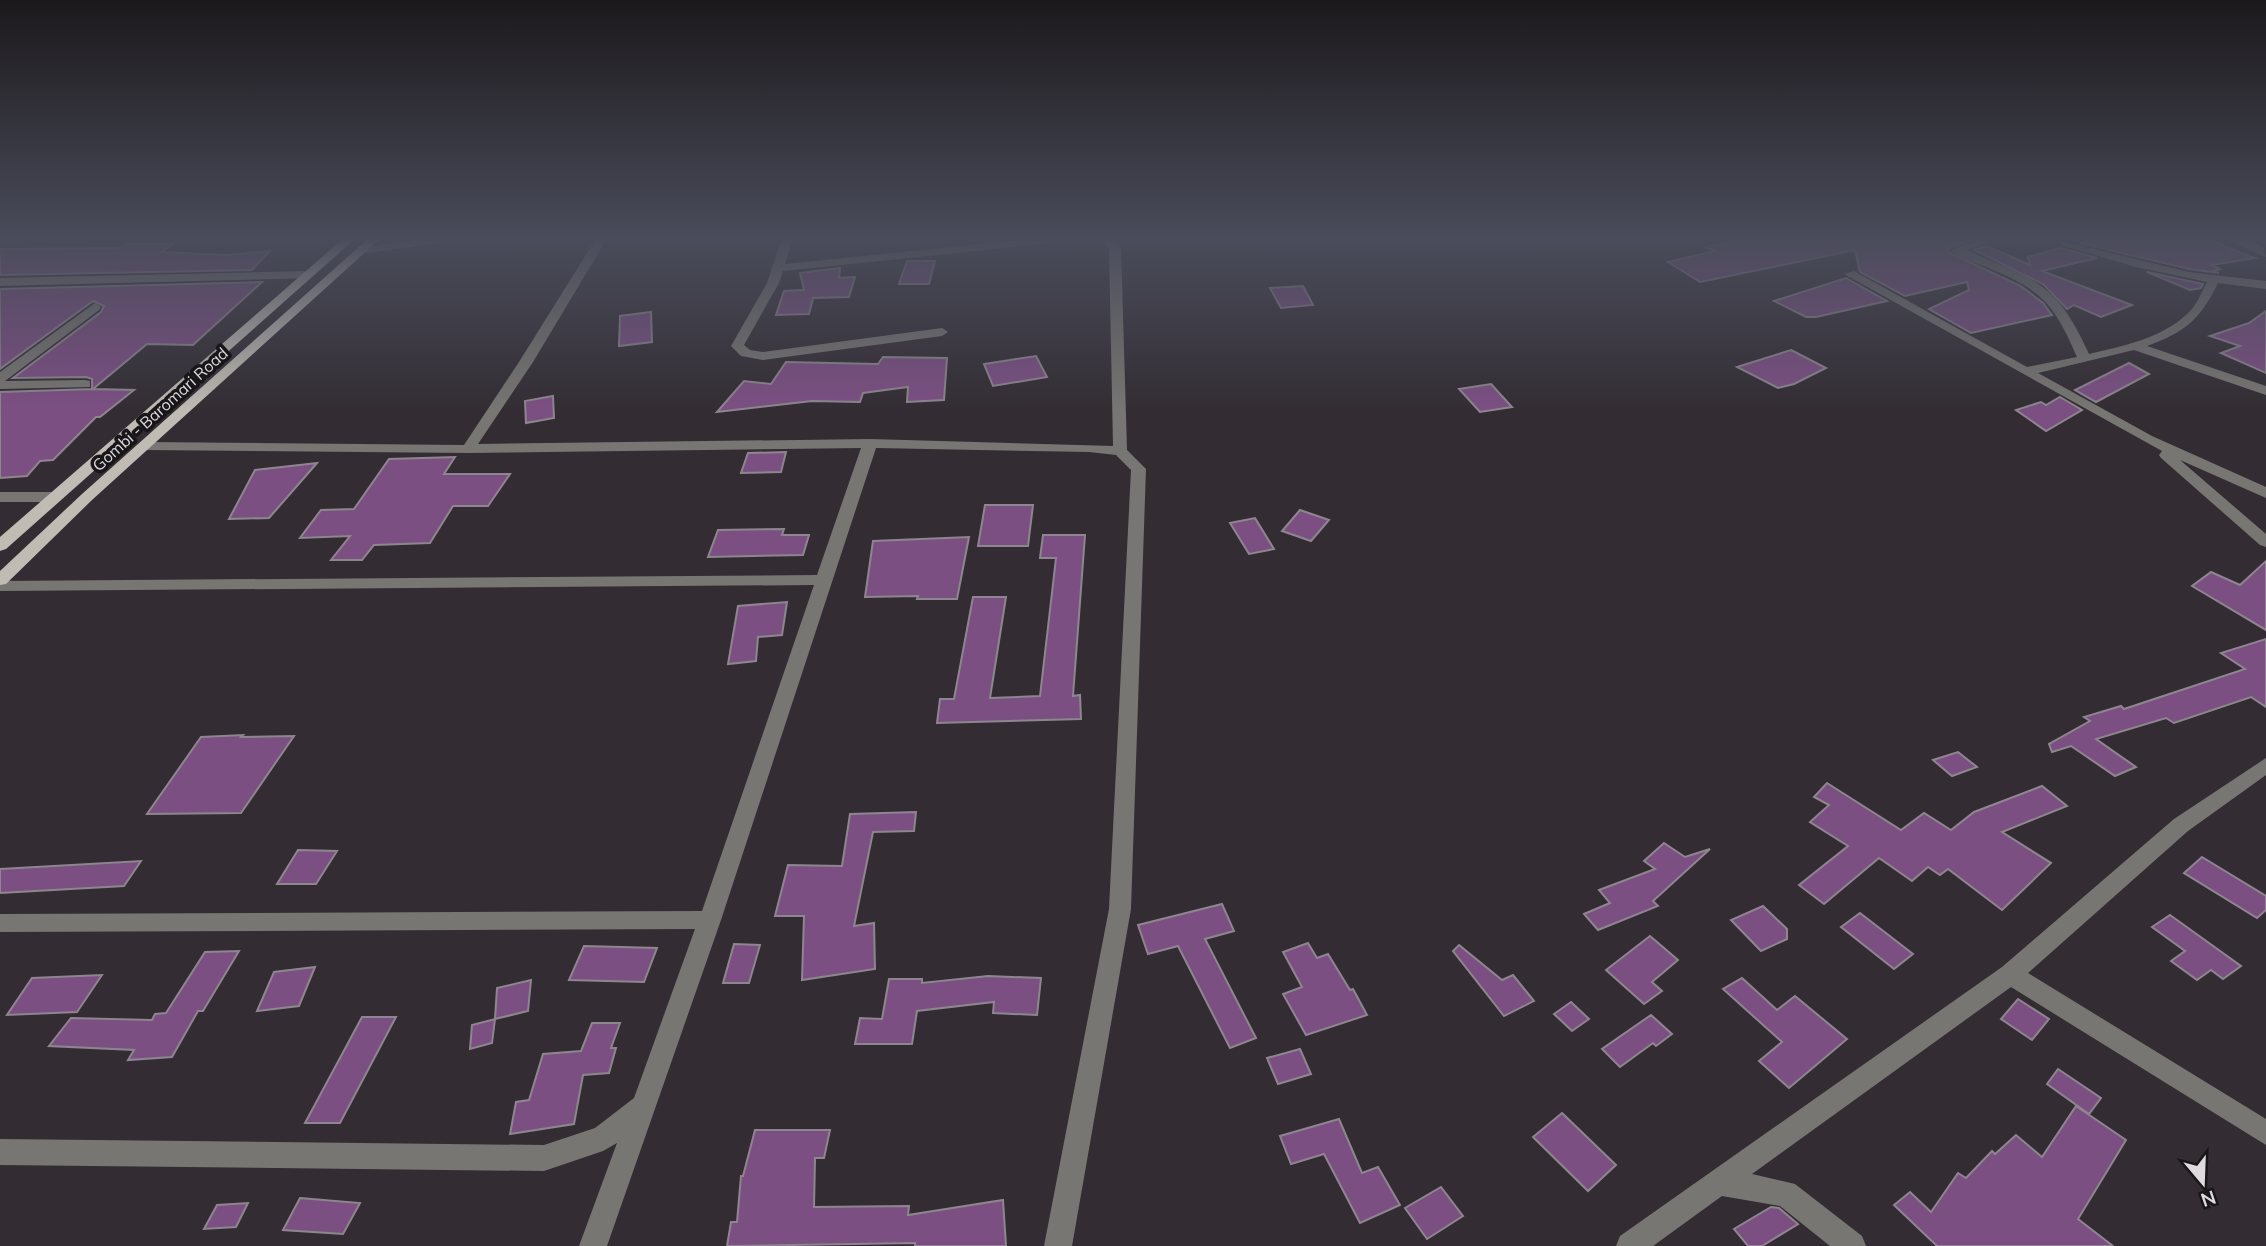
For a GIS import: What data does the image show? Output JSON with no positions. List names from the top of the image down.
{
  "streets": {
    "main road": ["Gombi - Baromari Road"]
  },
  "north": "bottom"
}
